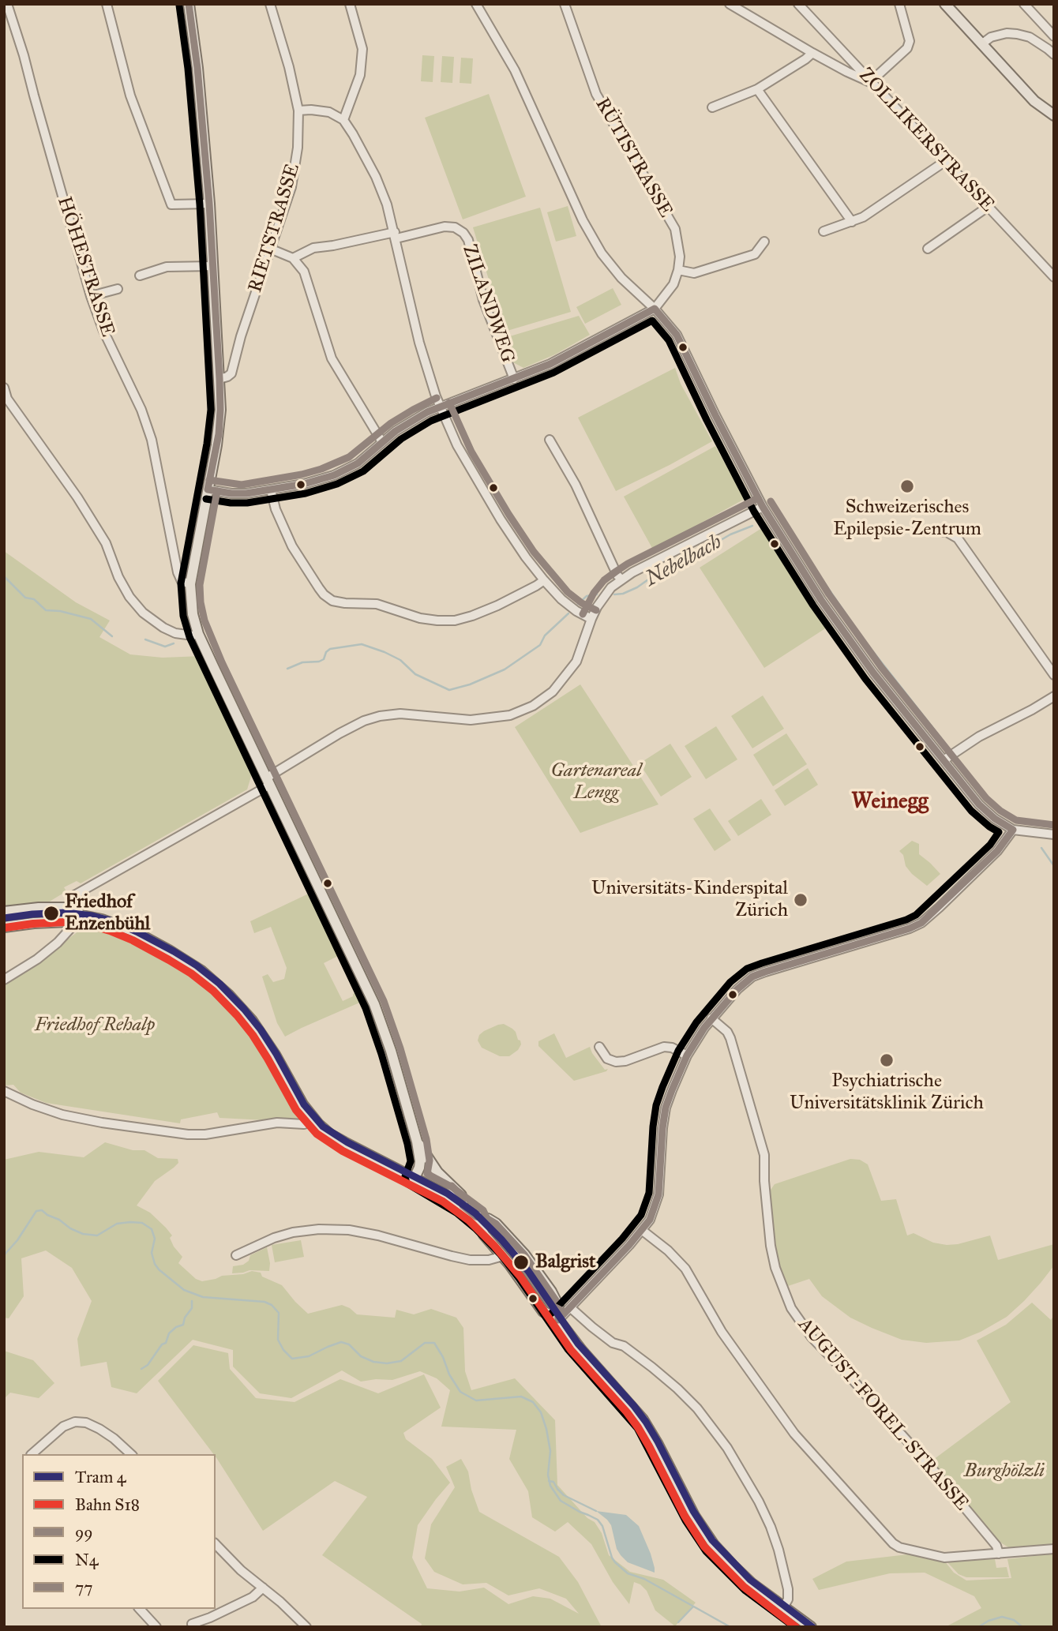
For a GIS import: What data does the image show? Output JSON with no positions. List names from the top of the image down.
{
  "streets": {
    "street": [
      "ZOLLIKERSTRASSE",
      "RÜTISTRASSE",
      "RIETSTRASSE",
      "HÖHESTRASSE",
      "ZILANDWEG",
      "AUGUST-FOREL-STRASSE"
    ]
  },
  "districts": ["Weinegg"],
  "water": ["Nebelbach"],
  "parks": ["Gartenareal Lengg", "Friedhof Rehalp", "Burghölzli"],
  "places": [
    "Schweizerisches Epilepsie-Zentrum",
    "Universitäts-Kinderspital Zürich",
    "Friedhof Enzenbühl",
    "Psychiatrische Universitätsklinik Zürich",
    "Balgrist"
  ],
  "lines": [
    "transit line 99",
    "transit line N4",
    "transit line 77",
    "tram line 4",
    "rail line S18"
  ],
  "legend": [
    "Tram 4",
    "Bahn S18",
    "99",
    "N4",
    "77"
  ]
}
